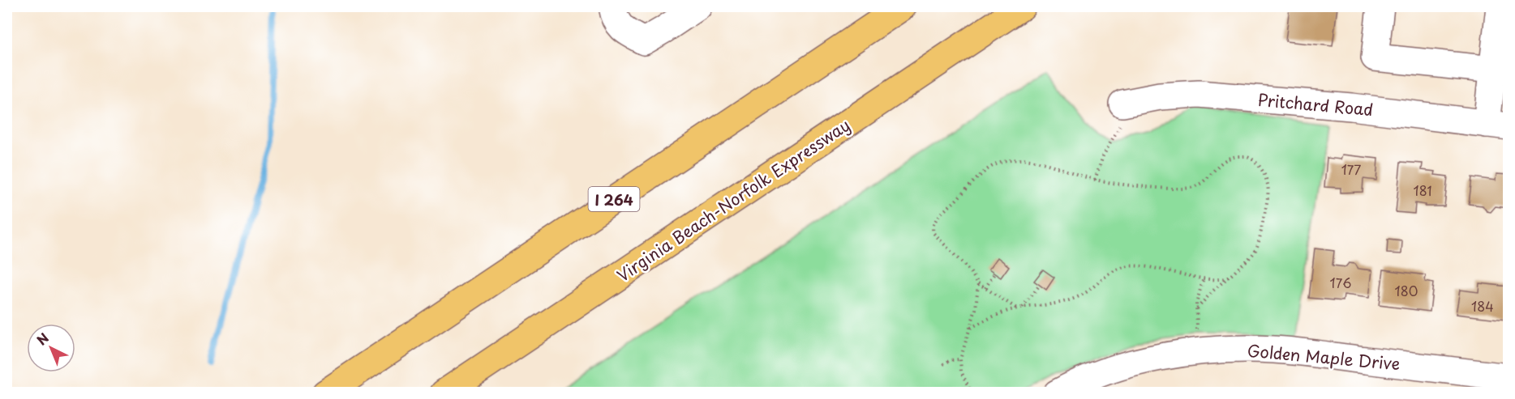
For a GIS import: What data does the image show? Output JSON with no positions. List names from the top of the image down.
{
  "streets": {
    "highway": ["I 264", "Virginia Beach-Norfolk Expressway"],
    "street": ["Pritchard Road", "Golden Maple Drive"]
  },
  "house_numbers": [
    "177",
    "181",
    "176",
    "180",
    "184"
  ],
  "north": "top left"
}
